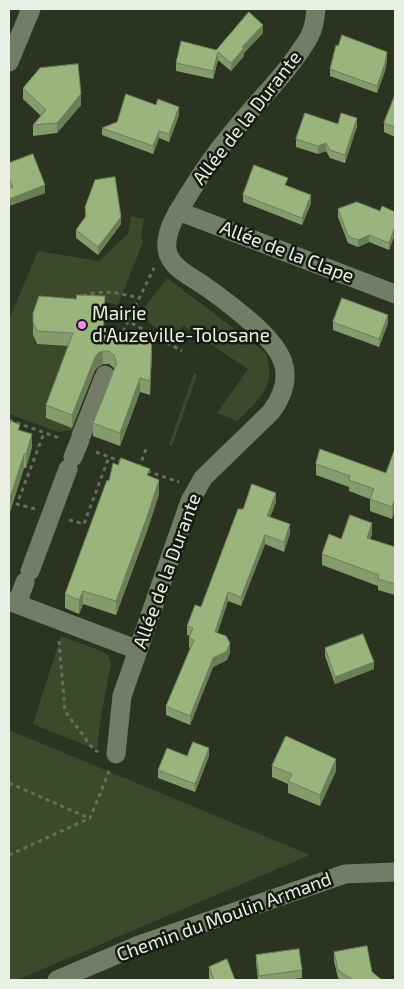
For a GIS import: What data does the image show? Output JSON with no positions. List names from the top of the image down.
{
  "streets": {
    "street": ["Allée de la Durante", "Allée de la Clape", "Chemin du Moulin Armand"]
  },
  "crossings": [
    ["Allée de la Durante", "Allée de la Clape"]
  ],
  "places": ["Mairie d'Auzeville-Tolosane"]
}
